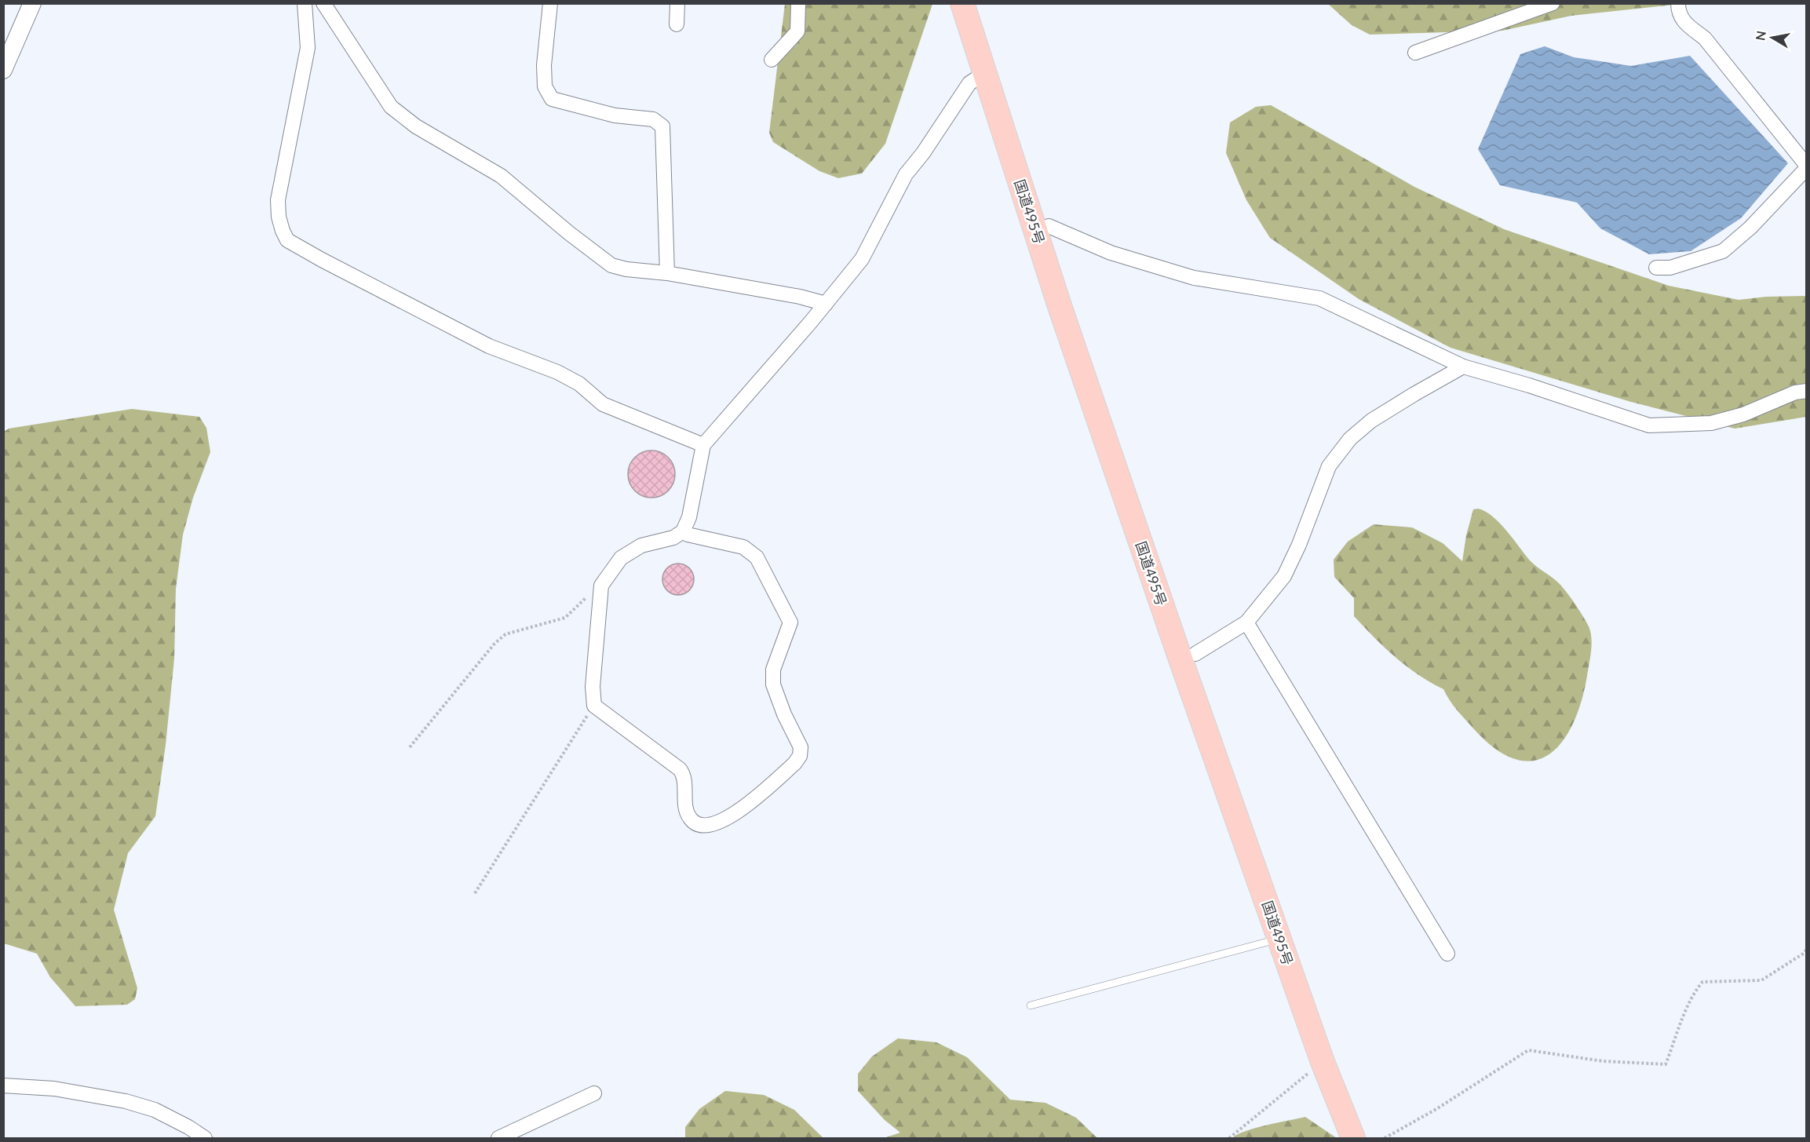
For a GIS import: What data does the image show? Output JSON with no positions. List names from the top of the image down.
{
  "streets": {
    "highway": ["国道495号"]
  },
  "north": "left"
}
